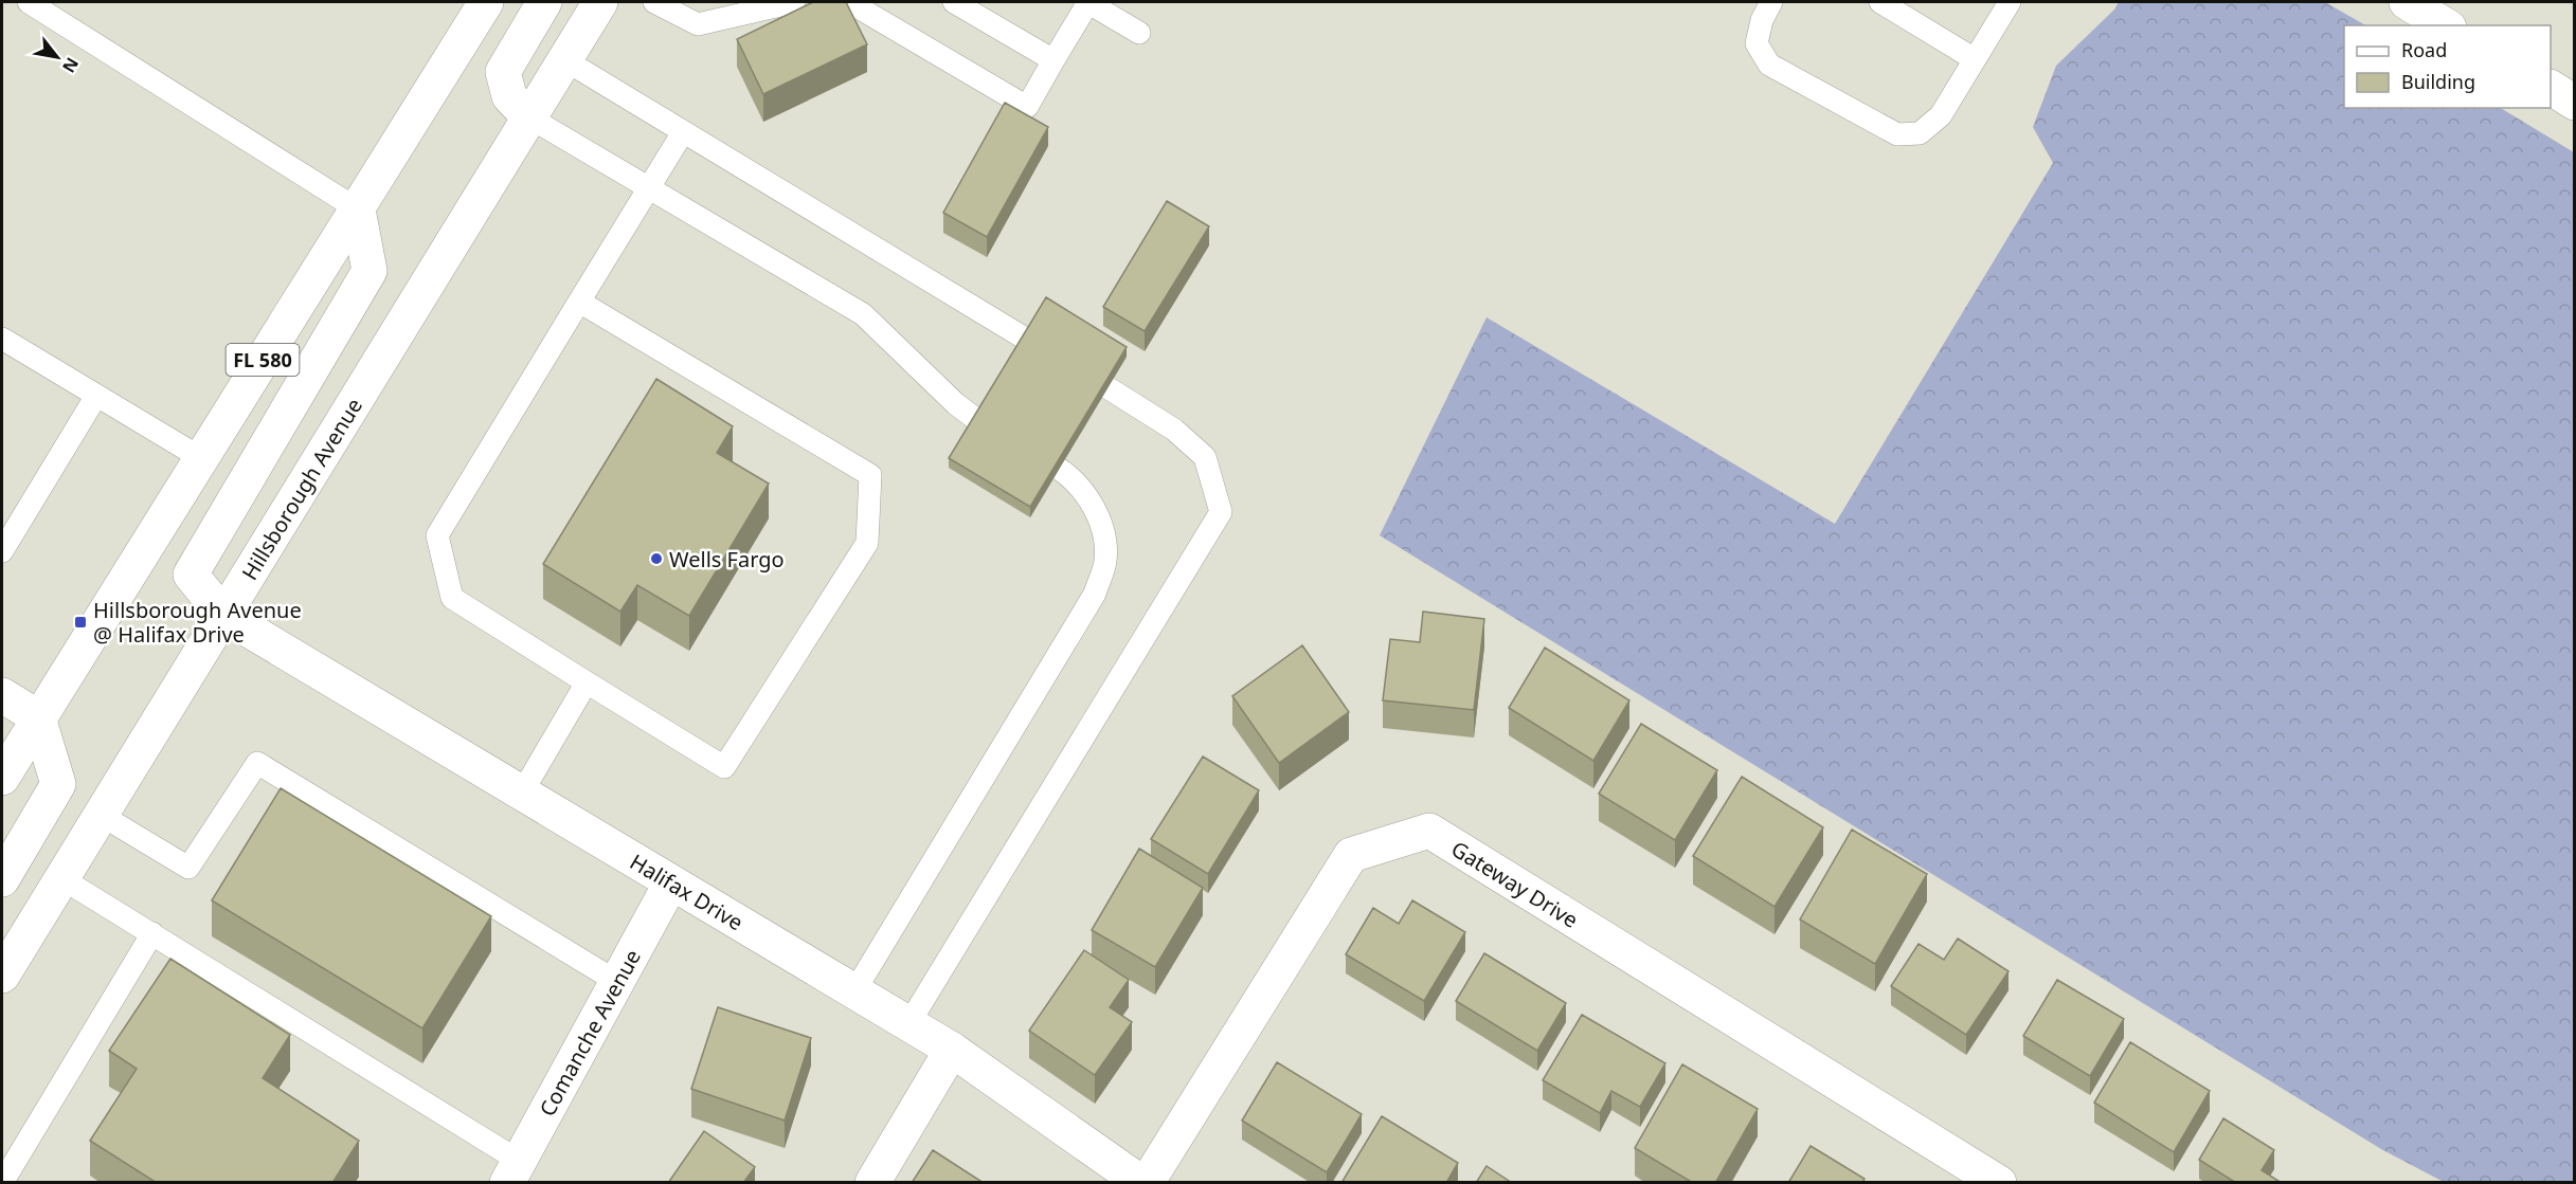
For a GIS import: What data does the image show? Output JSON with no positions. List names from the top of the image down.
{
  "streets": {
    "main road": [
      "FL 580",
      "Hillsborough Avenue",
      "Gateway Drive",
      "Halifax Drive",
      "Comanche Avenue"
    ]
  },
  "crossings": [
    ["Hillsborough Avenue", "Halifax Drive"],
    ["Halifax Drive", "Comanche Avenue"]
  ],
  "places": {
    "other": ["Wells Fargo"],
    "transit": ["Hillsborough Avenue @ Halifax Drive"]
  },
  "legend": ["Road", "Building"],
  "north": "bottom right"
}
